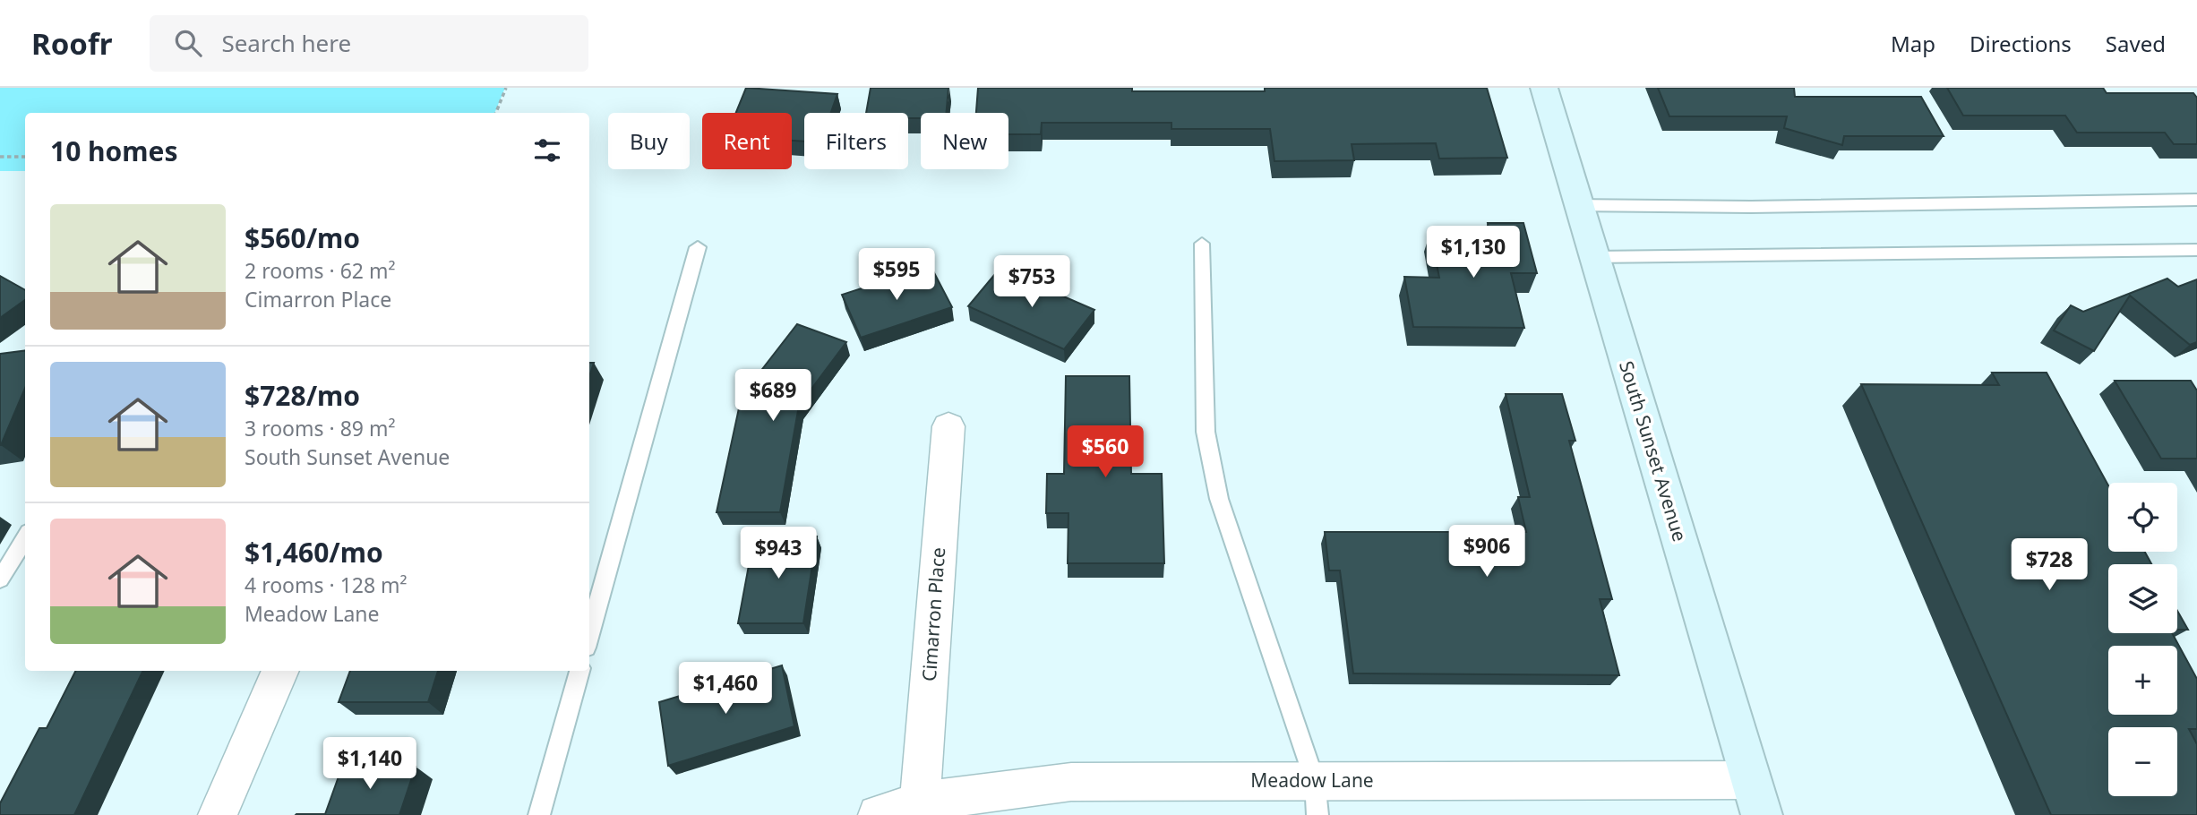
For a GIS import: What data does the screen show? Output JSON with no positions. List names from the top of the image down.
{
  "streets": {
    "main road": ["South Sunset Avenue"],
    "street": ["Cimarron Place", "Meadow Lane"]
  },
  "crossings": [
    ["South Sunset Avenue", "Meadow Lane"],
    ["Cimarron Place", "Meadow Lane"]
  ],
  "page": {
    "header": "Roofr",
    "search": "Search here",
    "nav": ["Map", "Directions", "Saved"],
    "chip": [
      "Buy",
      "Rent",
      "Filters",
      "New"
    ],
    "heading": "10 homes",
    "list": [
      {
        "name": "$560/mo",
        "note": "2 rooms · 62 m² · Cimarron Place"
      },
      {
        "name": "$728/mo",
        "note": "3 rooms · 89 m² · South Sunset Avenue"
      },
      {
        "name": "$1,460/mo",
        "note": "4 rooms · 128 m² · Meadow Lane"
      }
    ],
    "price": [
      "$1,130",
      "$595",
      "$753",
      "$689",
      "$560",
      "$906",
      "$943",
      "$728",
      "$1,460",
      "$1,140"
    ],
    "map_buttons": ["+", "−"]
  }
}
